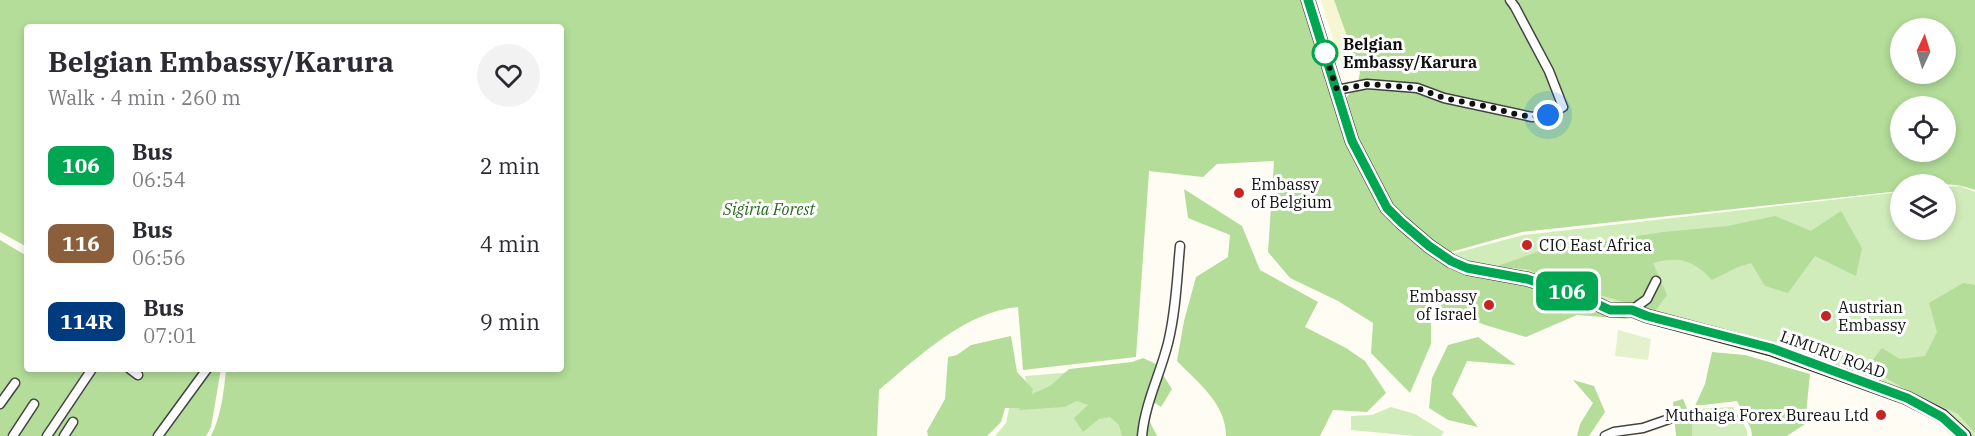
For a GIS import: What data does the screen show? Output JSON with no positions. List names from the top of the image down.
{
  "streets": {
    "main road": ["LIMURU ROAD"]
  },
  "parks": ["Sigiria Forest"],
  "places": [
    "Belgian Embassy/Karura",
    "Embassy of Belgium",
    "CIO East Africa",
    "Embassy of Israel",
    "Austrian Embassy",
    "Muthaiga Forex Bureau Ltd"
  ],
  "lines": ["bus line 106"],
  "north": "top",
  "page": {
    "on_map": "106",
    "heading": ["Belgian Embassy/Karura", "Walk · 4 min · 260 m"],
    "list": [
      {
        "mark": "106",
        "name": "Bus",
        "note": "06:54",
        "value": "2 min"
      },
      {
        "mark": "116",
        "name": "Bus",
        "note": "06:56",
        "value": "4 min"
      },
      {
        "mark": "114R",
        "name": "Bus",
        "note": "07:01",
        "value": "9 min"
      }
    ]
  }
}
